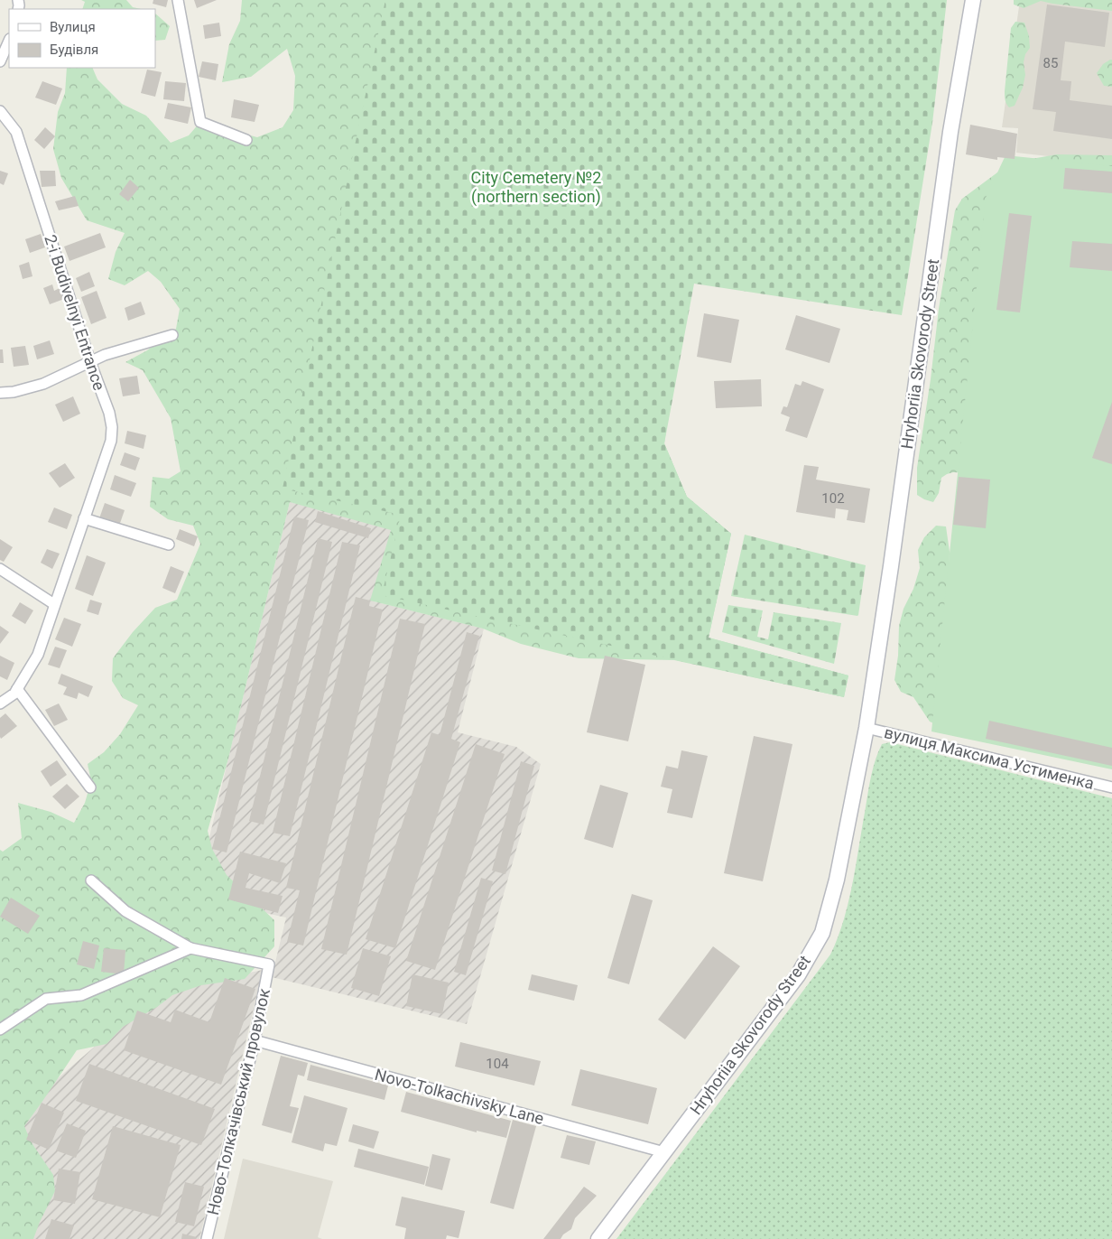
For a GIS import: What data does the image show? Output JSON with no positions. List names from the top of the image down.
{
  "streets": {
    "street": [
      "2-i Budivelnyi Entrance",
      "Hryhoriia Skovorody Street",
      "вулиця Максима Устименка",
      "Novo-Tolkachivsky Lane",
      "Ново-Толкачівський провулок"
    ]
  },
  "crossings": [
    ["Hryhoriia Skovorody Street", "вулиця Максима Устименка"],
    ["Hryhoriia Skovorody Street", "Novo-Tolkachivsky Lane"],
    ["Novo-Tolkachivsky Lane", "Ново-Толкачівський провулок"]
  ],
  "parks": ["City Cemetery №2 (northern section)"],
  "house_numbers": ["85", "102", "104"],
  "legend": ["Вулиця", "Будівля"]
}
